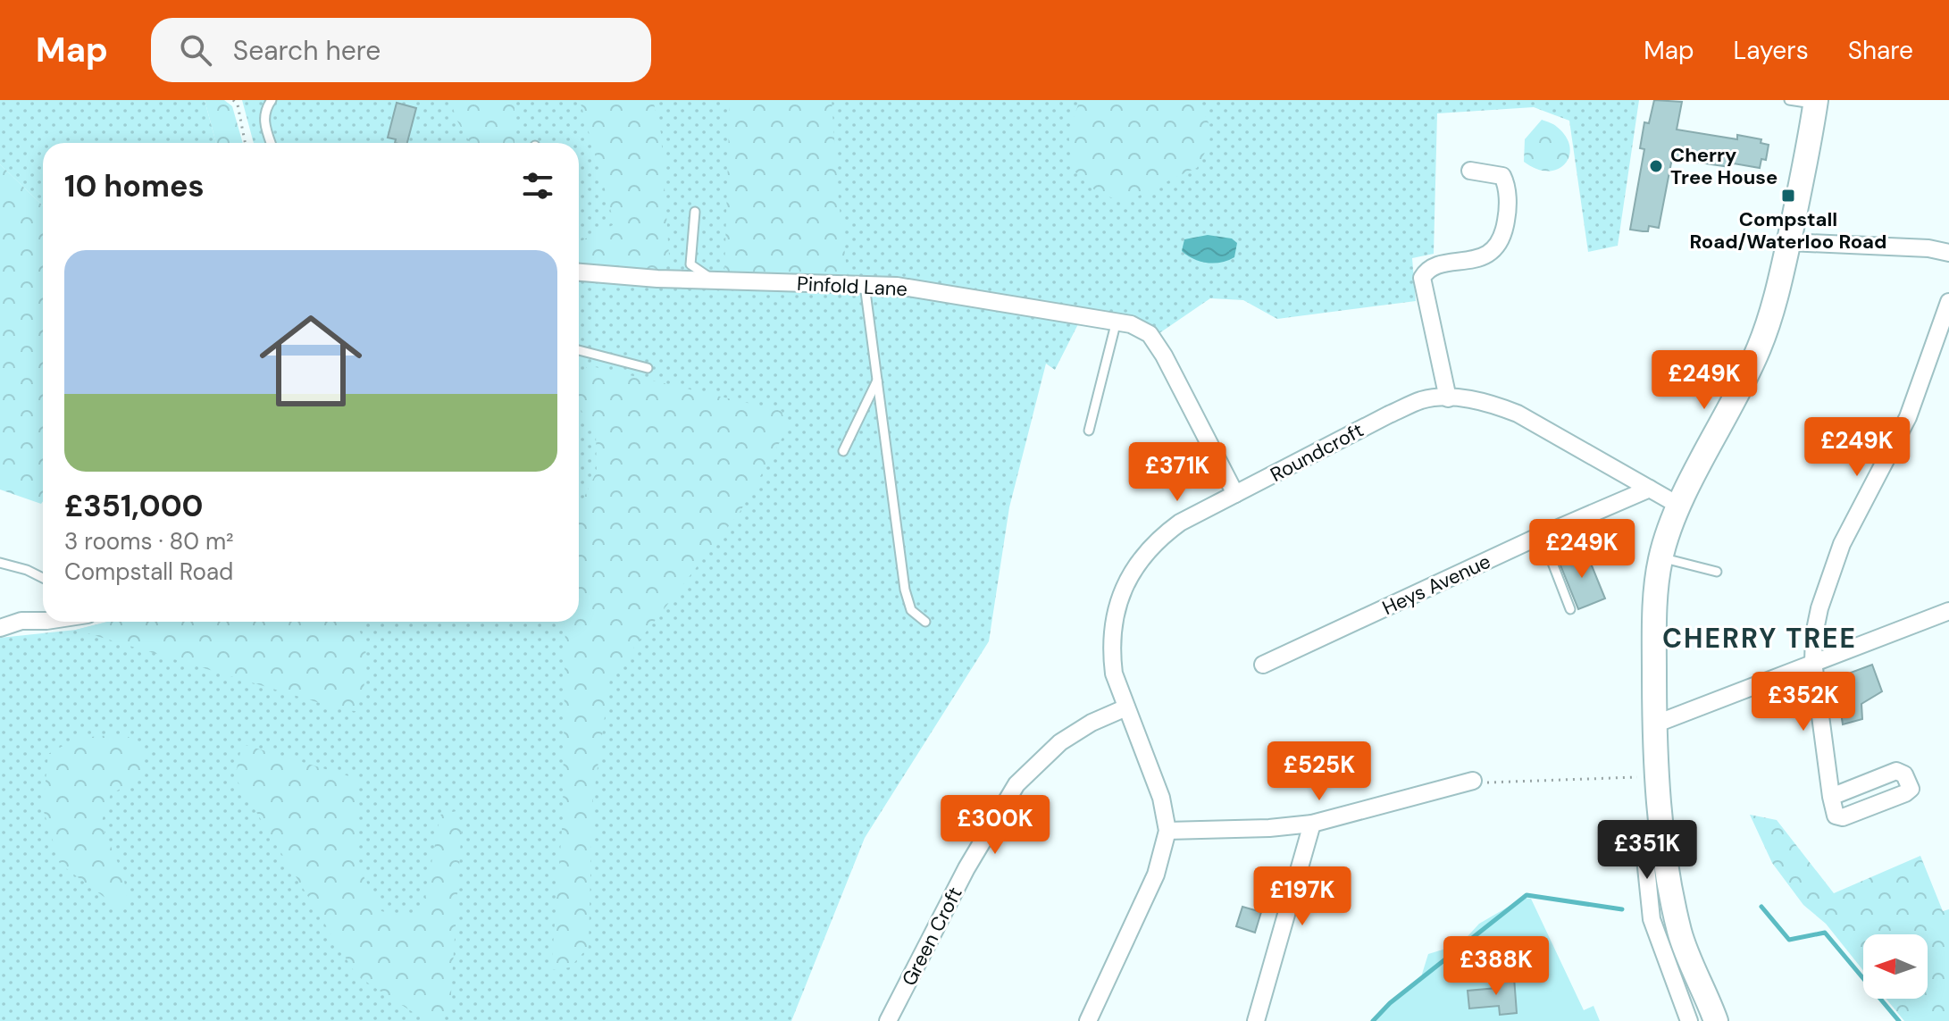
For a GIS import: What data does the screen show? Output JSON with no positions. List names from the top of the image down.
{
  "streets": {
    "street": [
      "Pinfold Lane",
      "Roundcroft",
      "Heys Avenue",
      "Green Croft"
    ]
  },
  "crossings": [
    ["Roundcroft", "Heys Avenue"],
    ["Roundcroft", "Green Croft"]
  ],
  "districts": ["CHERRY TREE"],
  "places": {
    "other": ["Cherry Tree House"],
    "transit": ["Compstall Road/Waterloo Road"]
  },
  "north": "left",
  "page": {
    "header": "Map",
    "search": "Search here",
    "nav": ["Map", "Layers", "Share"],
    "heading": "10 homes",
    "list": [
      {
        "name": "£351,000",
        "note": "3 rooms · 80 m² · Compstall Road"
      }
    ],
    "price": [
      "£249K",
      "£249K",
      "£371K",
      "£249K",
      "£352K",
      "£525K",
      "£300K",
      "£351K",
      "£197K",
      "£388K"
    ]
  }
}
